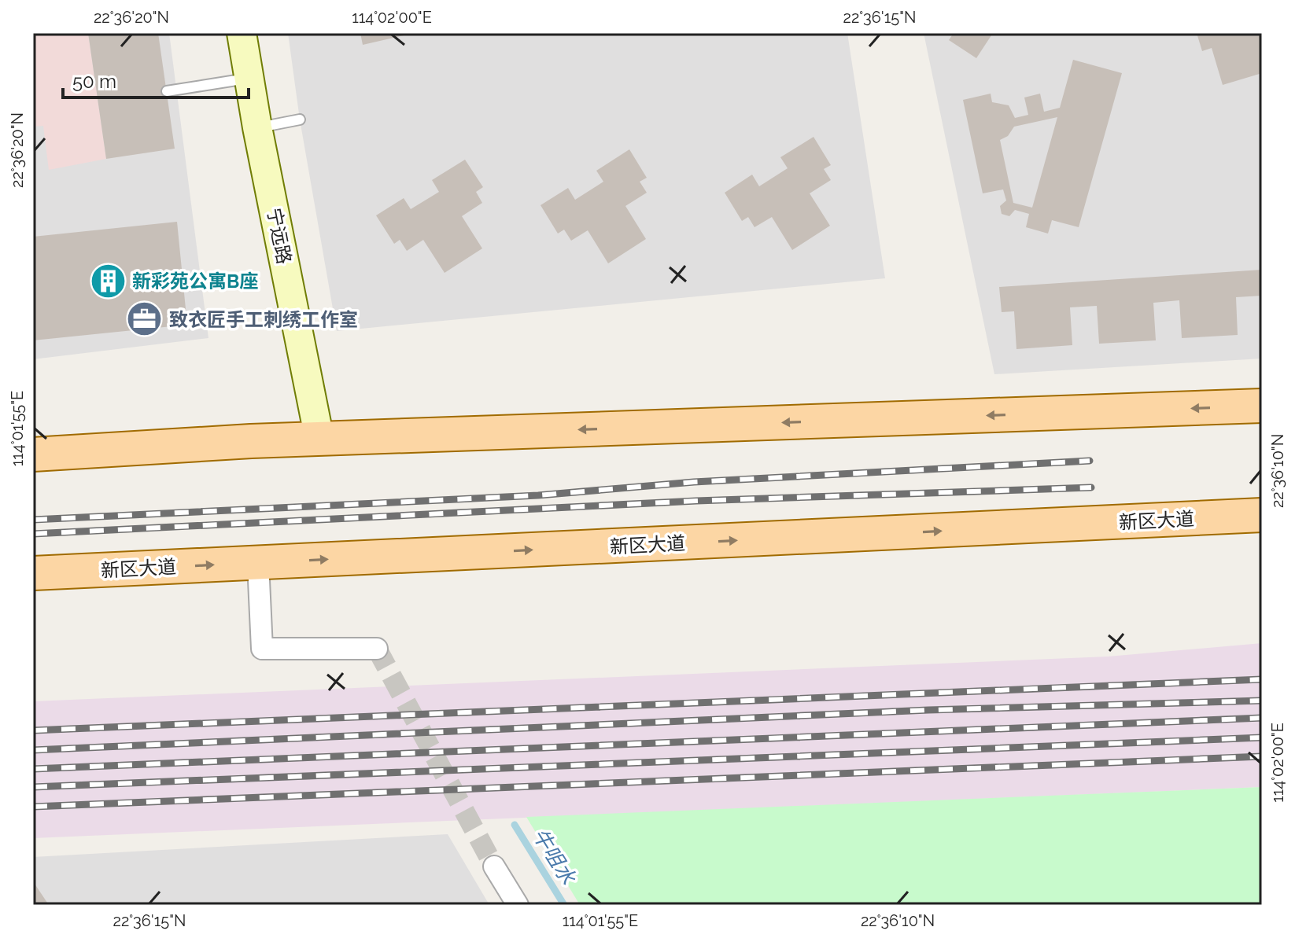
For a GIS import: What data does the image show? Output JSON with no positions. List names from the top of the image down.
{
  "streets": {
    "main road": ["新区大道"],
    "street": ["宁远路"]
  },
  "water": ["牛咀水"],
  "places": {
    "building": ["新彩苑公寓B座"],
    "office": ["致衣匠手工刺绣工作室"]
  },
  "scale_bar": "50 m",
  "coordinates": [
    "22°36'20\"N",
    "114°02'00\"E",
    "22°36'15\"N",
    "114°01'55\"E",
    "22°36'10\"N"
  ]
}
